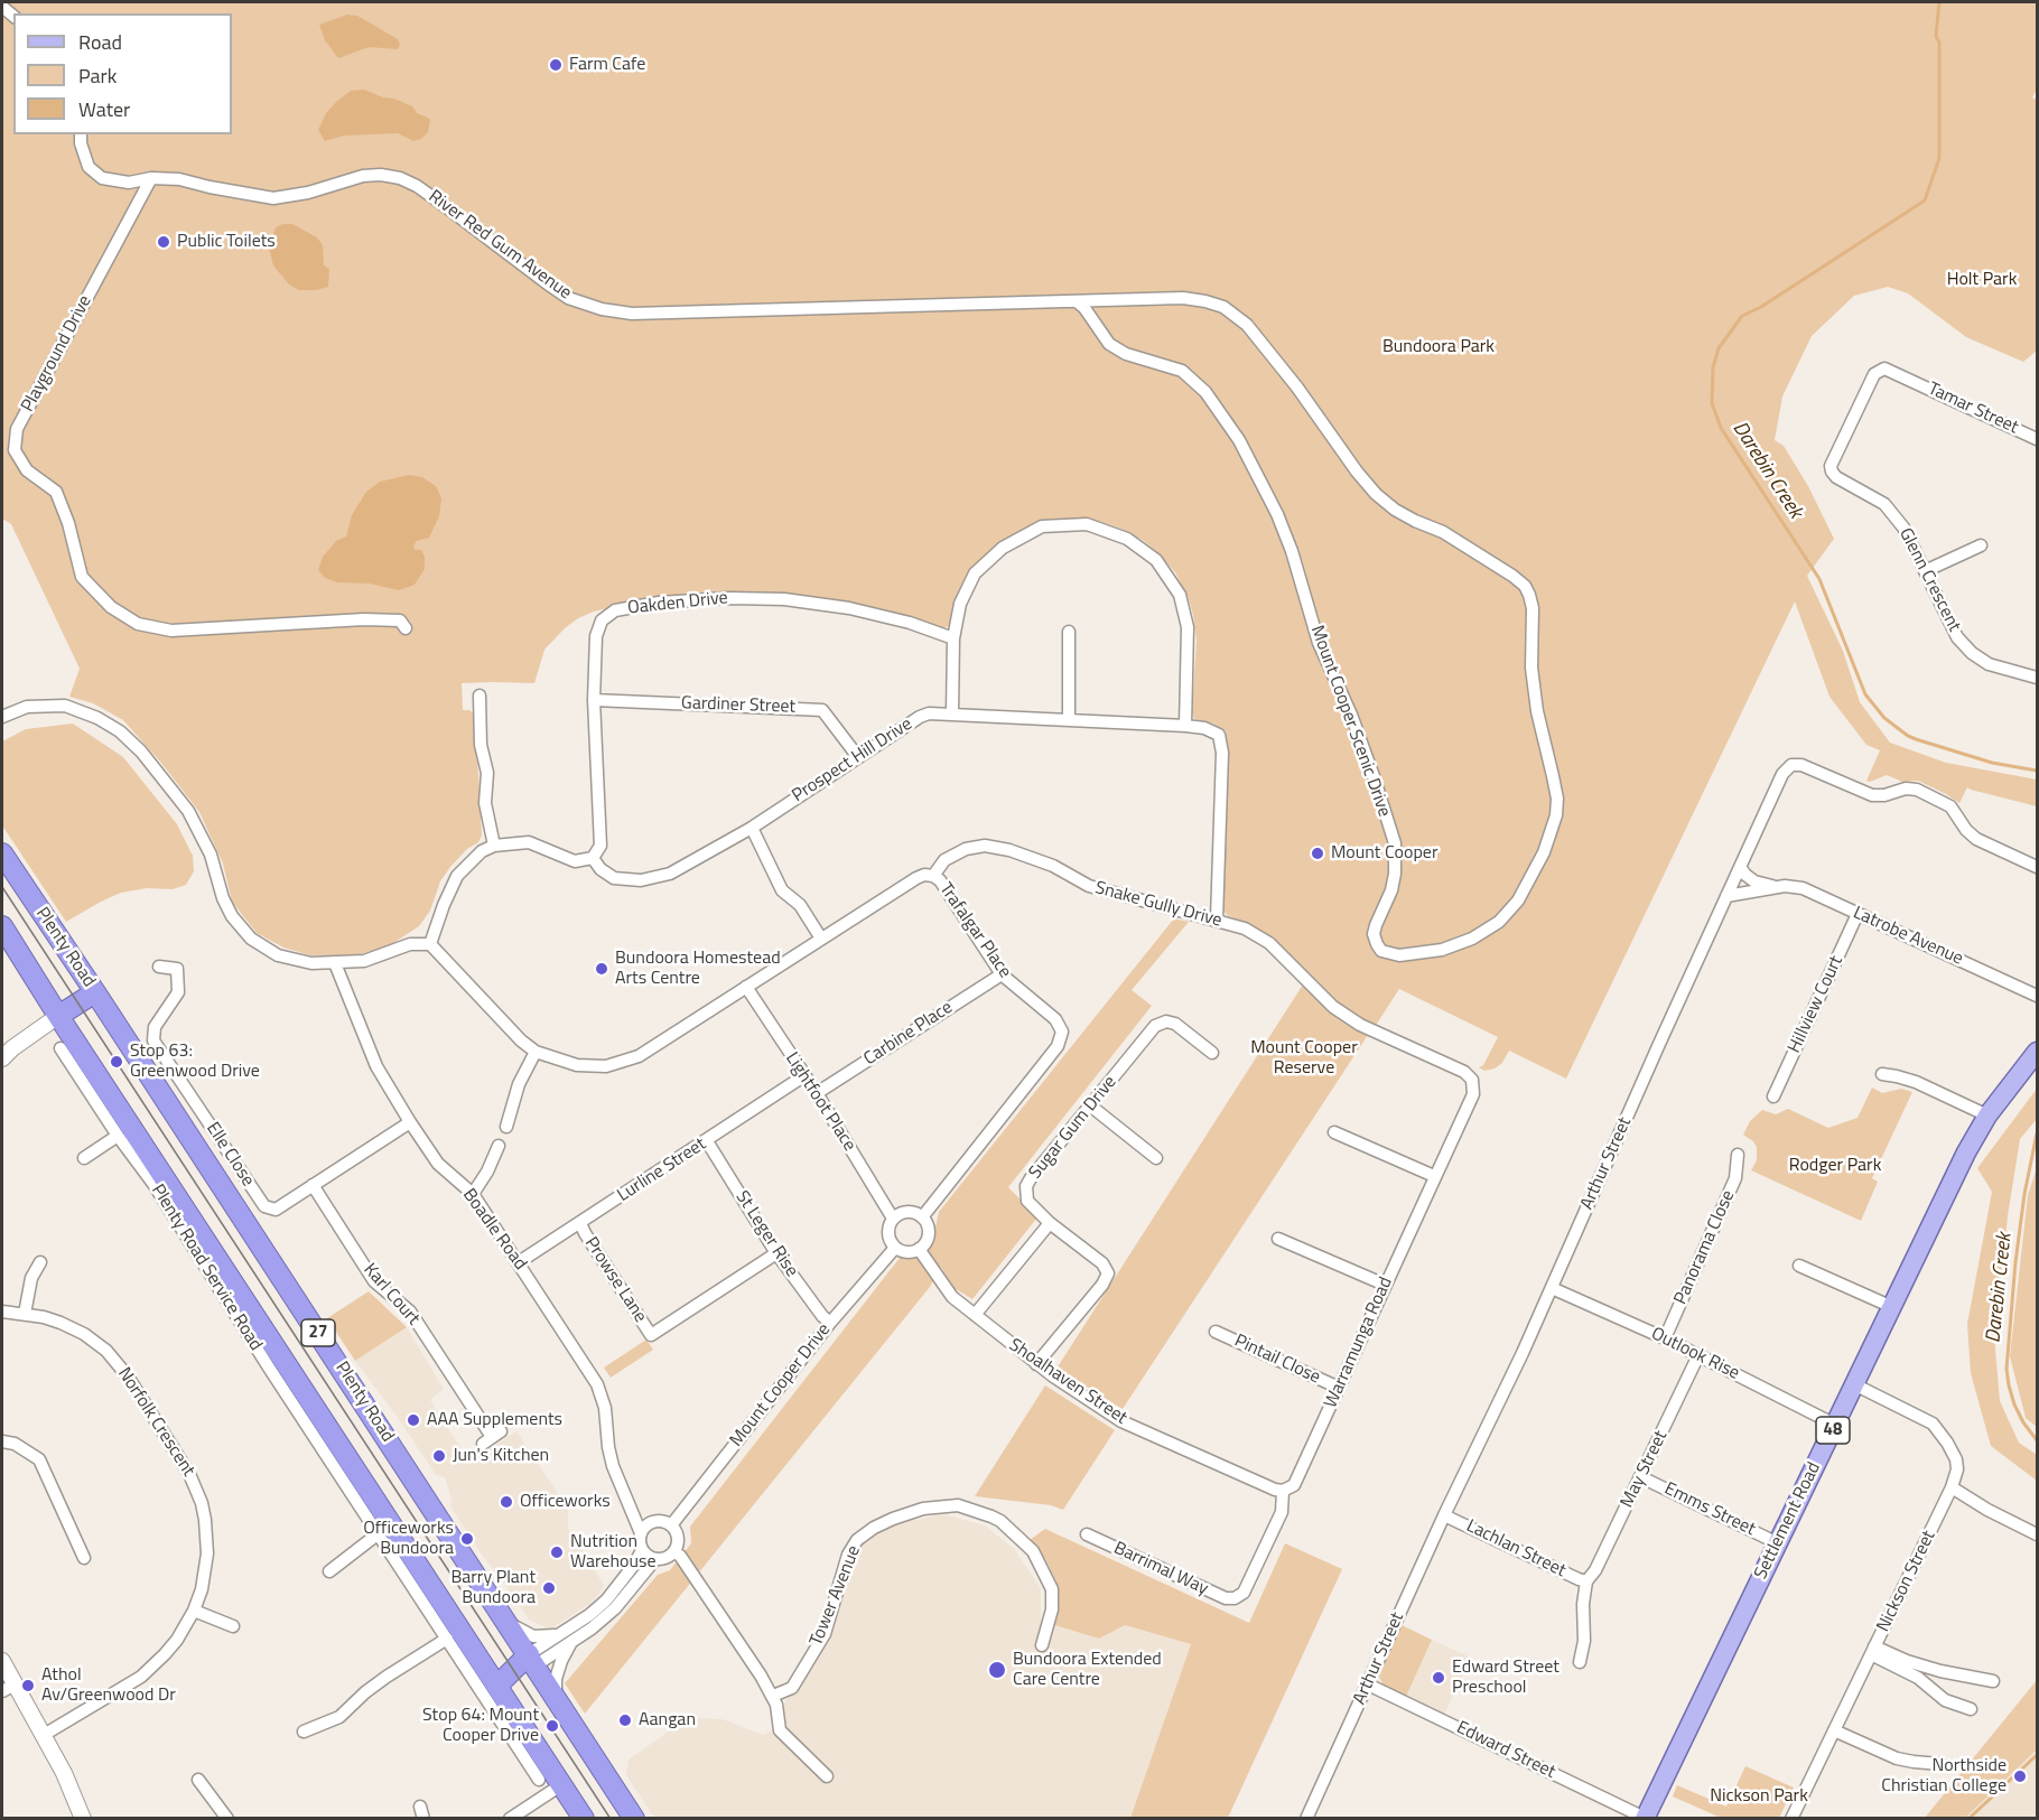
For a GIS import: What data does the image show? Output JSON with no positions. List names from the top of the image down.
{
  "streets": {
    "highway": ["Plenty Road", "27"],
    "main road": ["48", "Settlement Road"],
    "street": [
      "River Red Gum Avenue",
      "Playground Drive",
      "Tamar Street",
      "Glenn Crescent",
      "Oakden Drive",
      "Gardiner Street",
      "Mount Cooper Scenic Drive",
      "Prospect Hill Drive",
      "Snake Gully Drive",
      "Trafalgar Place",
      "Latrobe Avenue",
      "Hillview Court",
      "Carbine Place",
      "Lightfoot Place",
      "Sugar Gum Drive",
      "Elle Close",
      "Arthur Street",
      "Lurline Street",
      "Boadle Road",
      "St Leger Rise",
      "Panorama Close",
      "Plenty Road Service Road",
      "Prowse Lane",
      "Karl Court",
      "Warramunga Road",
      "Outlook Rise",
      "Pintail Close",
      "Shoalhaven Street",
      "Mount Cooper Drive",
      "Norfolk Crescent",
      "May Street",
      "Emms Street",
      "Lachlan Street",
      "Barrimal Way",
      "Nickson Street",
      "Tower Avenue",
      "Edward Street"
    ]
  },
  "crossings": [
    ["River Red Gum Avenue", "Playground Drive"],
    ["River Red Gum Avenue", "Mount Cooper Scenic Drive"],
    ["Tamar Street", "Glenn Crescent"],
    ["Oakden Drive", "Gardiner Street"],
    ["Oakden Drive", "Prospect Hill Drive"],
    ["Gardiner Street", "Prospect Hill Drive"],
    ["Prospect Hill Drive", "Snake Gully Drive"],
    ["Snake Gully Drive", "Trafalgar Place"],
    ["Snake Gully Drive", "Lightfoot Place"],
    ["Snake Gully Drive", "Warramunga Road"],
    ["Trafalgar Place", "Carbine Place"],
    ["Trafalgar Place", "Lightfoot Place"],
    ["Trafalgar Place", "Shoalhaven Street"],
    ["Trafalgar Place", "Mount Cooper Drive"],
    ["Latrobe Avenue", "Hillview Court"],
    ["Latrobe Avenue", "Arthur Street"],
    ["Carbine Place", "Lightfoot Place"],
    ["Lightfoot Place", "Lurline Street"],
    ["Lightfoot Place", "Shoalhaven Street"],
    ["Lightfoot Place", "Mount Cooper Drive"],
    ["Sugar Gum Drive", "Shoalhaven Street"],
    ["Elle Close", "Boadle Road"],
    ["Elle Close", "Karl Court"],
    ["Arthur Street", "Outlook Rise"],
    ["Arthur Street", "Lachlan Street"],
    ["Arthur Street", "Edward Street"],
    ["Lurline Street", "Boadle Road"],
    ["Lurline Street", "St Leger Rise"],
    ["Lurline Street", "Prowse Lane"],
    ["Boadle Road", "Mount Cooper Drive"],
    ["St Leger Rise", "Prowse Lane"],
    ["St Leger Rise", "Mount Cooper Drive"],
    ["Panorama Close", "Outlook Rise"],
    ["Plenty Road Service Road", "27"],
    ["Warramunga Road", "Pintail Close"],
    ["Warramunga Road", "Shoalhaven Street"],
    ["Warramunga Road", "Barrimal Way"],
    ["Outlook Rise", "May Street"],
    ["Outlook Rise", "Settlement Road"],
    ["Shoalhaven Street", "Mount Cooper Drive"],
    ["May Street", "Emms Street"],
    ["May Street", "Lachlan Street"],
    ["Emms Street", "Settlement Road"],
    ["Settlement Road", "Nickson Street"],
    ["Settlement Road", "Edward Street"]
  ],
  "water": ["Darebin Creek"],
  "parks": [
    "Holt Park",
    "Bundoora Park",
    "Mount Cooper Reserve",
    "Rodger Park",
    "Nickson Park"
  ],
  "places": [
    "Farm Cafe",
    "Public Toilets",
    "Mount Cooper",
    "Bundoora Homestead Arts Centre",
    "Stop 63: Greenwood Drive",
    "AAA Supplements",
    "Jun's Kitchen",
    "Officeworks",
    "Officeworks Bundoora",
    "Nutrition Warehouse",
    "Barry Plant Bundoora",
    "Bundoora Extended Care Centre",
    "Edward Street Preschool",
    "Athol Av/Greenwood Dr",
    "Aangan",
    "Stop 64: Mount Cooper Drive",
    "Northside Christian College"
  ],
  "legend": ["Road", "Park", "Water"]
}
